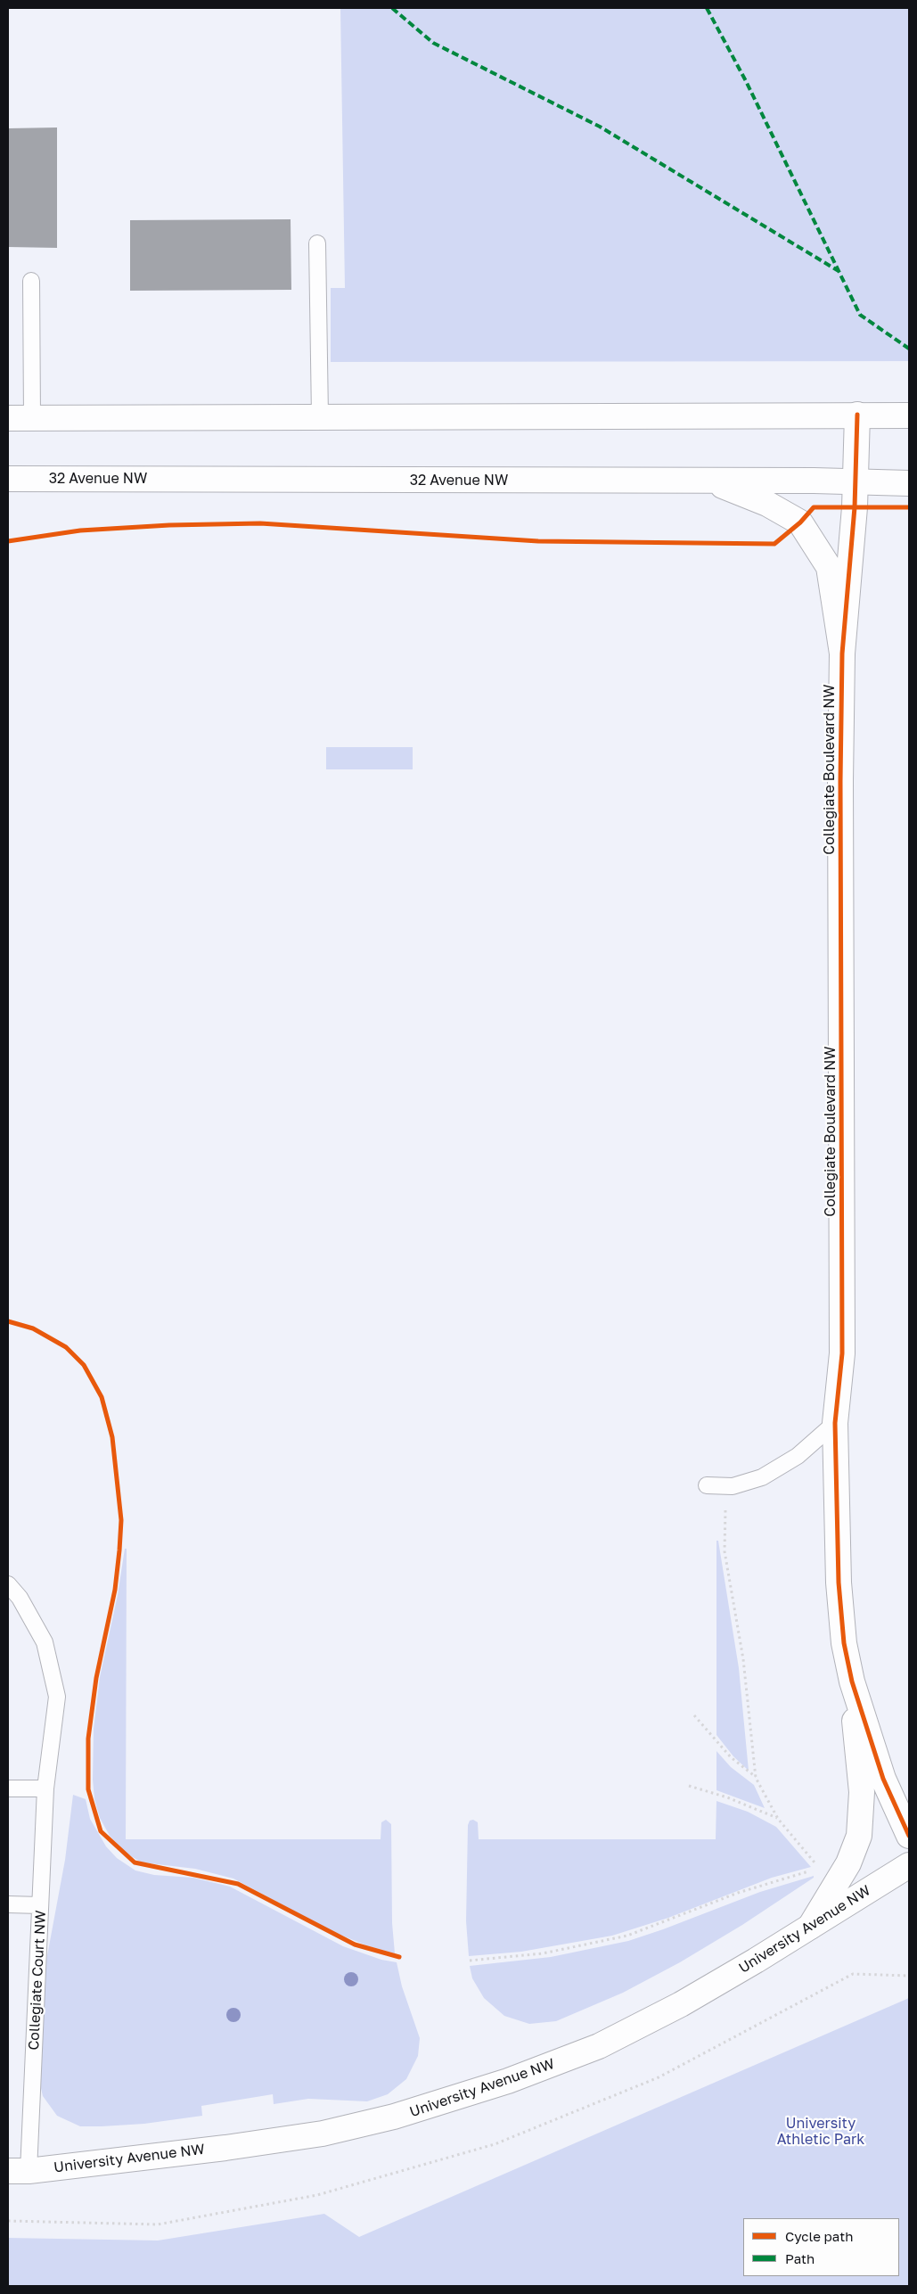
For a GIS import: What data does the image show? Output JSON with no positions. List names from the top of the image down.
{
  "streets": {
    "street": ["32 Avenue NW", "Collegiate Boulevard NW", "University Avenue NW"],
    "lane": ["Collegiate Court NW"]
  },
  "crossings": [
    ["32 Avenue NW", "Collegiate Boulevard NW"],
    ["University Avenue NW", "Collegiate Court NW"]
  ],
  "parks": ["University Athletic Park"],
  "legend": ["Cycle path", "Path"]
}
